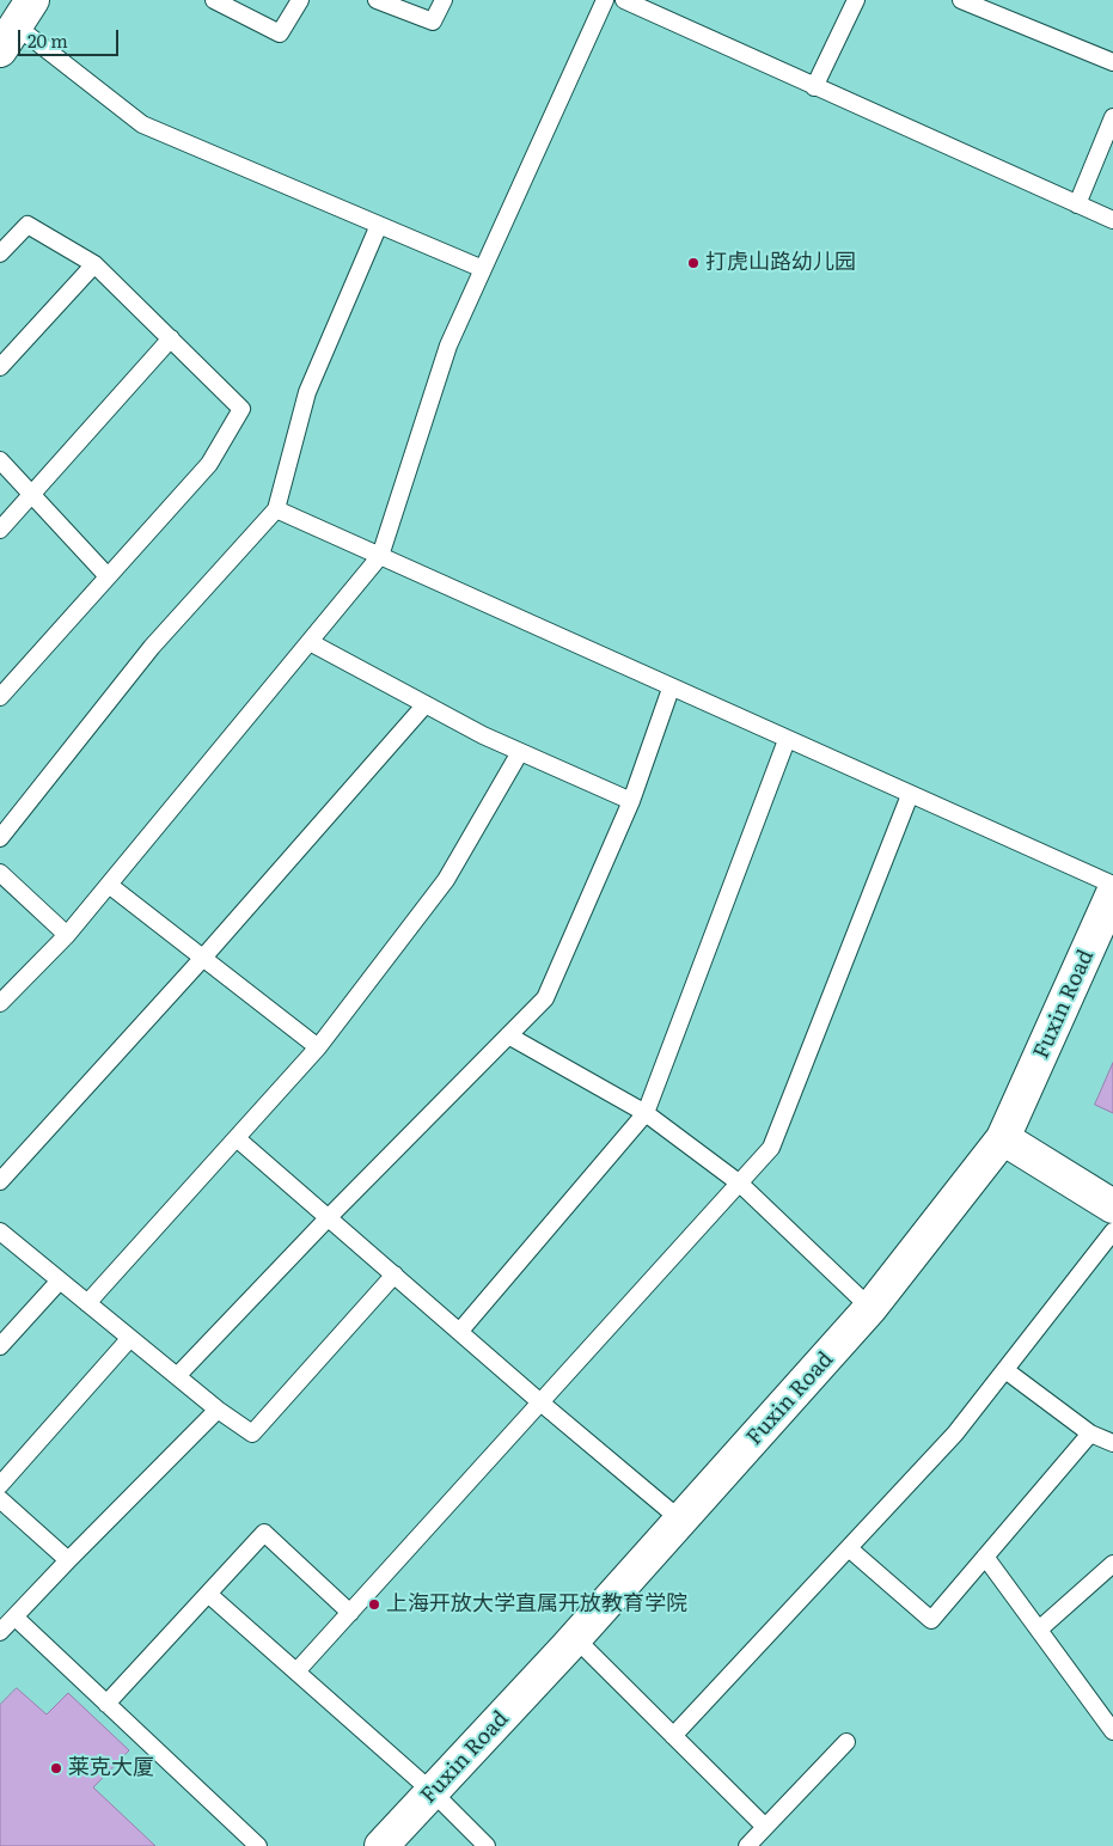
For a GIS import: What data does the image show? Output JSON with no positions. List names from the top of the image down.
{
  "streets": {
    "street": ["Fuxin Road"]
  },
  "places": ["打虎山路幼儿园", "上海开放大学直属开放教育学院", "莱克大厦"],
  "scale_bar": "20 m"
}
